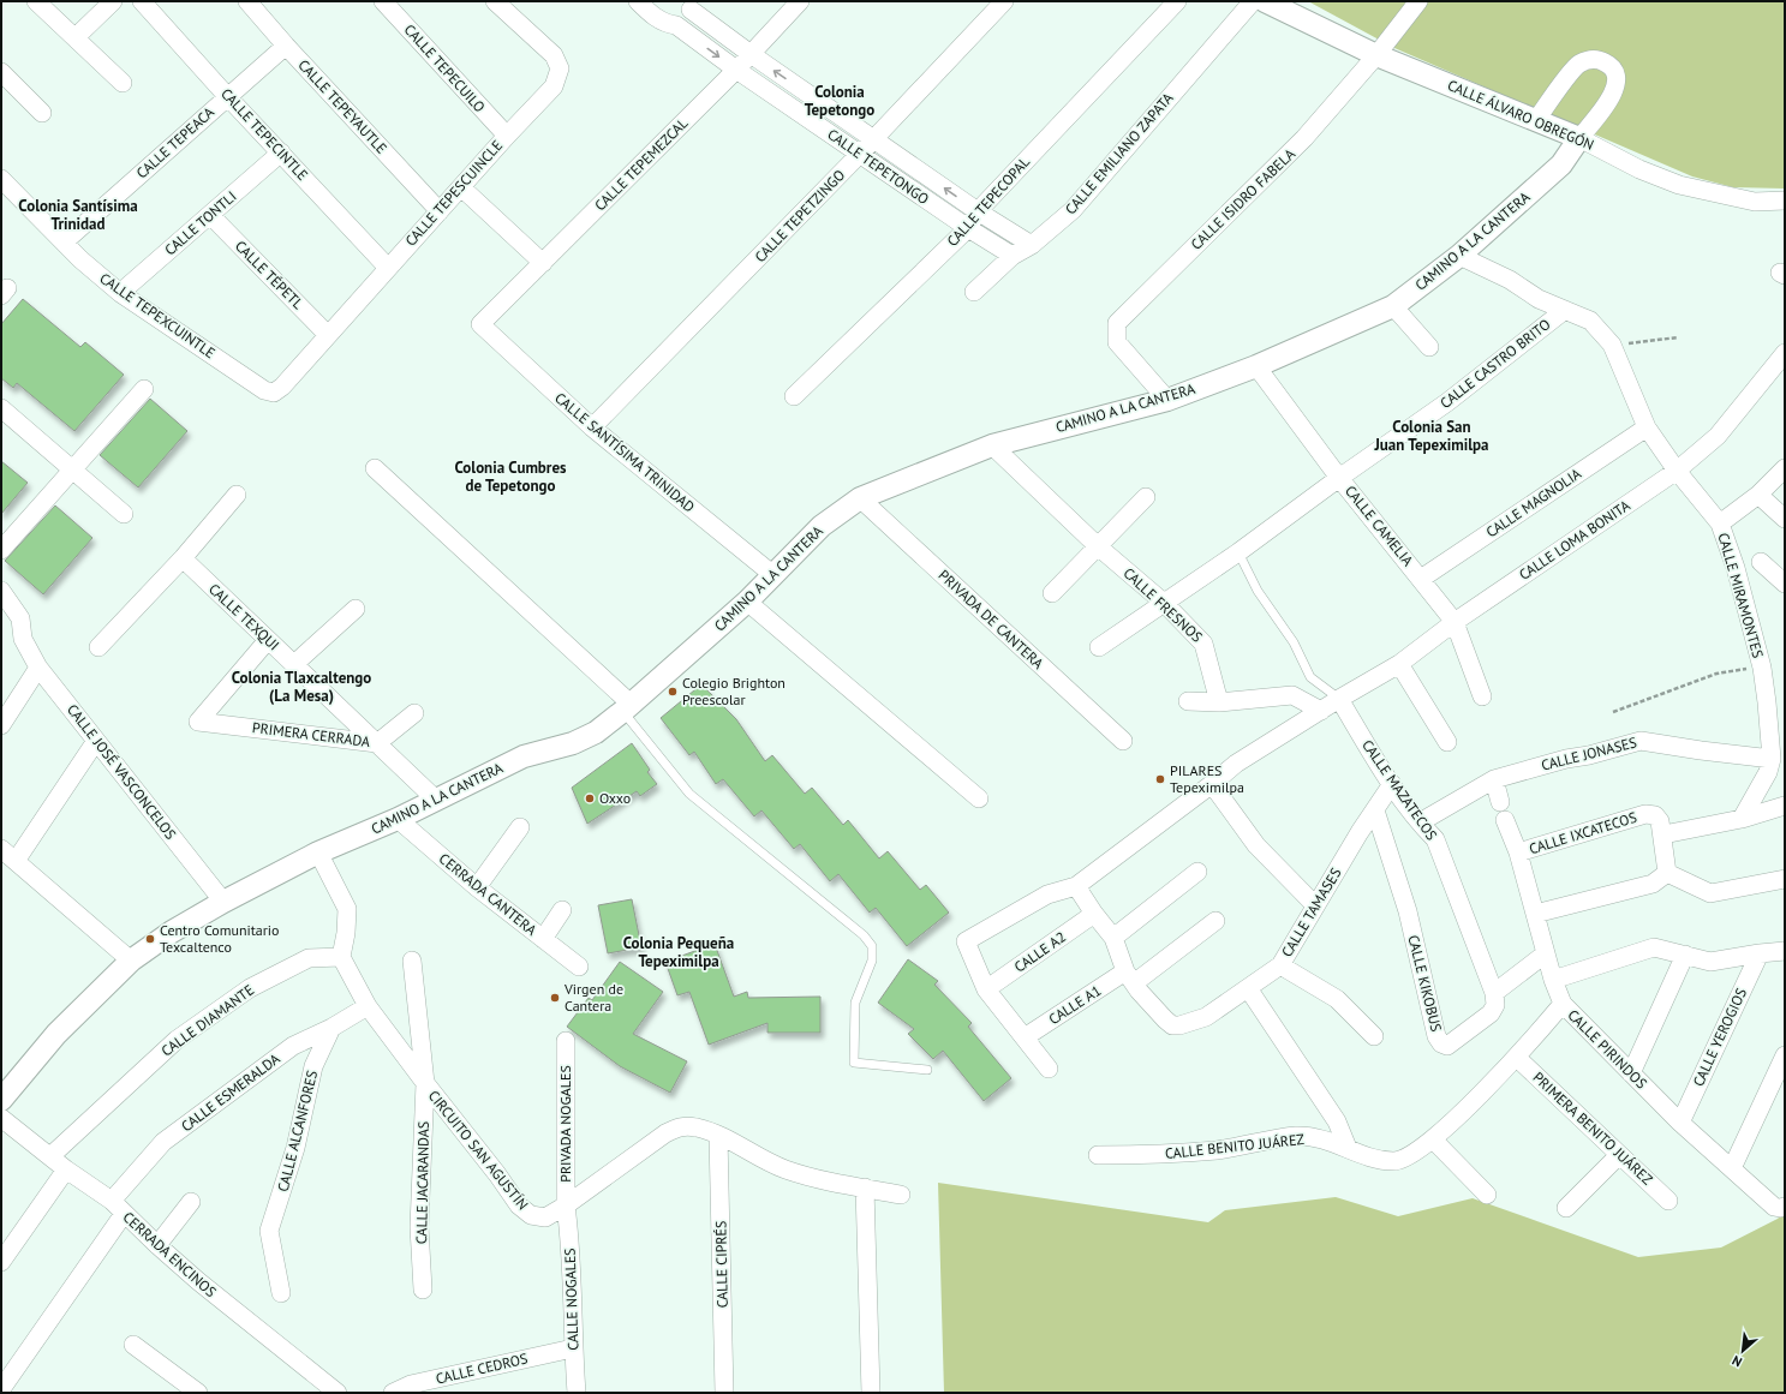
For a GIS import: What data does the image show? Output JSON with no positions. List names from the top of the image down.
{
  "streets": {
    "street": [
      "CALLE TEPECUILO",
      "CALLE TEPEYAUTLE",
      "CALLE ÁLVARO OBREGÓN",
      "CALLE TEPECINTLE",
      "CALLE TEPEACA",
      "CALLE EMILIANO ZAPATA",
      "CALLE TEPEMEZCAL",
      "CALLE TEPETONGO",
      "CALLE TEPESCUINCLE",
      "CALLE ISIDRO FABELA",
      "CALLE TEPECOPAL",
      "CALLE TEPETZINGO",
      "CALLE TONTLI",
      "CAMINO A LA CANTERA",
      "CALLE TÉPETL",
      "CALLE TEPEXCUINTLE",
      "CALLE CASTRO BRITO",
      "CALLE SANTÍSIMA TRINIDAD",
      "CALLE MAGNOLIA",
      "CALLE CAMELIA",
      "CALLE LOMA BONITA",
      "CALLE MIRAMONTES",
      "CALLE FRESNOS",
      "CALLE TEXQUI",
      "PRIVADA DE CANTERA",
      "PRIMERA CERRADA",
      "CALLE JONASES",
      "CALLE JOSÉ VASCONCELOS",
      "CALLE MAZATECOS",
      "CALLE IXCATECOS",
      "CERRADA CANTERA",
      "CALLE TAMASES",
      "CALLE A2",
      "CALLE KIKOBUS",
      "CALLE A1",
      "CALLE DIAMANTE",
      "CALLE YEROGIOS",
      "CALLE PIRINDOS",
      "CALLE ESMERALDA",
      "PRIVADA NOGALES",
      "PRIMERA BENITO JUÁREZ",
      "CALLE ALCANFORES",
      "CALLE BENITO JUÁREZ",
      "CIRCUITO SAN AGUSTÍN",
      "CALLE JACARANDAS",
      "CERRADA ENCINOS",
      "CALLE CIPRÉS",
      "CALLE NOGALES",
      "CALLE CEDROS"
    ]
  },
  "crossings": [
    ["CALLE TEPECUILO", "CALLE TEPESCUINCLE"],
    ["CALLE TEPEYAUTLE", "CALLE TEPEACA"],
    ["CALLE TEPEYAUTLE", "CALLE TEPESCUINCLE"],
    ["CALLE ÁLVARO OBREGÓN", "CALLE ISIDRO FABELA"],
    ["CALLE ÁLVARO OBREGÓN", "CAMINO A LA CANTERA"],
    ["CALLE TEPECINTLE", "CALLE TEPEACA"],
    ["CALLE TEPECINTLE", "CALLE TEPESCUINCLE"],
    ["CALLE TEPECINTLE", "CALLE TONTLI"],
    ["CALLE TEPEACA", "CALLE TEPEXCUINTLE"],
    ["CALLE EMILIANO ZAPATA", "CALLE TEPETONGO"],
    ["CALLE TEPEMEZCAL", "CALLE TEPETONGO"],
    ["CALLE TEPEMEZCAL", "CALLE SANTÍSIMA TRINIDAD"],
    ["CALLE TEPETONGO", "CALLE TEPECOPAL"],
    ["CALLE TEPETONGO", "CALLE TEPETZINGO"],
    ["CALLE TEPESCUINCLE", "CALLE TÉPETL"],
    ["CALLE TEPESCUINCLE", "CALLE TEPEXCUINTLE"],
    ["CALLE ISIDRO FABELA", "CAMINO A LA CANTERA"],
    ["CALLE TEPETZINGO", "CALLE SANTÍSIMA TRINIDAD"],
    ["CALLE TONTLI", "CALLE TÉPETL"],
    ["CALLE TONTLI", "CALLE TEPEXCUINTLE"],
    ["CAMINO A LA CANTERA", "CALLE SANTÍSIMA TRINIDAD"],
    ["CAMINO A LA CANTERA", "CALLE CAMELIA"],
    ["CAMINO A LA CANTERA", "CALLE MIRAMONTES"],
    ["CAMINO A LA CANTERA", "CALLE FRESNOS"],
    ["CAMINO A LA CANTERA", "CALLE TEXQUI"],
    ["CAMINO A LA CANTERA", "PRIVADA DE CANTERA"],
    ["CAMINO A LA CANTERA", "CALLE JOSÉ VASCONCELOS"],
    ["CAMINO A LA CANTERA", "CERRADA CANTERA"],
    ["CALLE CASTRO BRITO", "CALLE CAMELIA"],
    ["CALLE CASTRO BRITO", "CALLE MIRAMONTES"],
    ["CALLE CASTRO BRITO", "CALLE FRESNOS"],
    ["CALLE MAGNOLIA", "CALLE CAMELIA"],
    ["CALLE MAGNOLIA", "CALLE MIRAMONTES"],
    ["CALLE CAMELIA", "CALLE LOMA BONITA"],
    ["CALLE LOMA BONITA", "CALLE MIRAMONTES"],
    ["CALLE LOMA BONITA", "CALLE MAZATECOS"],
    ["CALLE MIRAMONTES", "CALLE JONASES"],
    ["CALLE TEXQUI", "PRIMERA CERRADA"],
    ["CALLE JONASES", "CALLE MAZATECOS"],
    ["CALLE JONASES", "CALLE PIRINDOS"],
    ["CALLE MAZATECOS", "CALLE TAMASES"],
    ["CALLE MAZATECOS", "CALLE KIKOBUS"],
    ["CALLE IXCATECOS", "CALLE PIRINDOS"],
    ["CALLE TAMASES", "CALLE KIKOBUS"],
    ["CALLE TAMASES", "CALLE A1"],
    ["CALLE DIAMANTE", "CIRCUITO SAN AGUSTÍN"],
    ["CALLE DIAMANTE", "CERRADA ENCINOS"],
    ["CALLE YEROGIOS", "CALLE PIRINDOS"],
    ["CALLE PIRINDOS", "CALLE BENITO JUÁREZ"],
    ["CALLE ESMERALDA", "CALLE ALCANFORES"],
    ["CALLE ESMERALDA", "CIRCUITO SAN AGUSTÍN"],
    ["CALLE ESMERALDA", "CERRADA ENCINOS"],
    ["PRIVADA NOGALES", "CIRCUITO SAN AGUSTÍN"],
    ["PRIVADA NOGALES", "CALLE NOGALES"],
    ["PRIMERA BENITO JUÁREZ", "CALLE BENITO JUÁREZ"],
    ["CIRCUITO SAN AGUSTÍN", "CALLE JACARANDAS"],
    ["CIRCUITO SAN AGUSTÍN", "CALLE CIPRÉS"],
    ["CIRCUITO SAN AGUSTÍN", "CALLE NOGALES"],
    ["CALLE NOGALES", "CALLE CEDROS"]
  ],
  "districts": [
    "Colonia Tepetongo",
    "Colonia Santísima Trinidad",
    "Colonia San Juan Tepeximilpa",
    "Colonia Cumbres de Tepetongo",
    "Colonia Tlaxcaltengo (La Mesa)",
    "Colonia Pequeña Tepeximilpa"
  ],
  "places": [
    "Colegio Brighton Preescolar",
    "PILARES Tepeximilpa",
    "Oxxo",
    "Centro Comunitario Texcaltenco",
    "Virgen de Cantera"
  ],
  "north": "bottom left"
}
